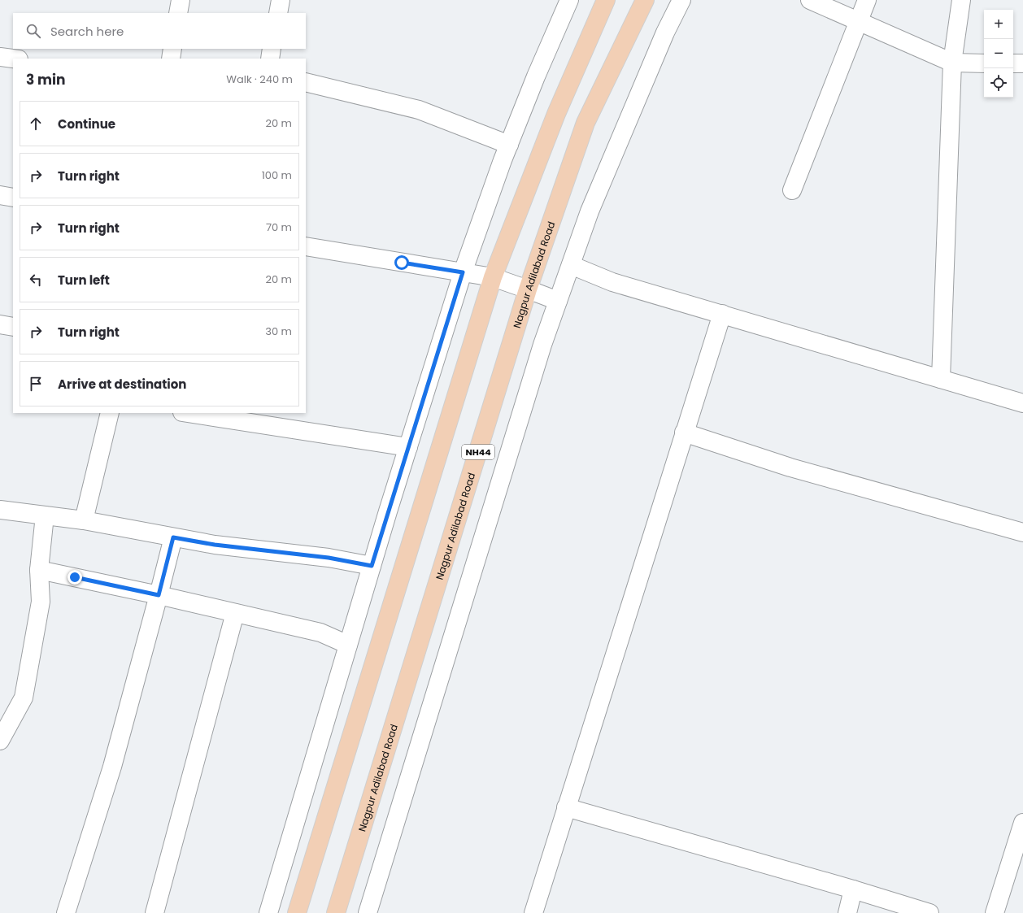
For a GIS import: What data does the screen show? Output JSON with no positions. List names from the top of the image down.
{
  "streets": {
    "highway": ["Nagpur Adilabad Road", "NH44"]
  },
  "page": {
    "map_buttons": ["+", "−"],
    "search": "Search here",
    "heading": ["3 min", "Walk · 240 m"],
    "list": [
      ["Continue", "20 m"],
      ["Turn right", "100 m"],
      ["Turn right", "70 m"],
      ["Turn left", "20 m"],
      ["Turn right", "30 m"],
      "Arrive at destination"
    ]
  }
}
